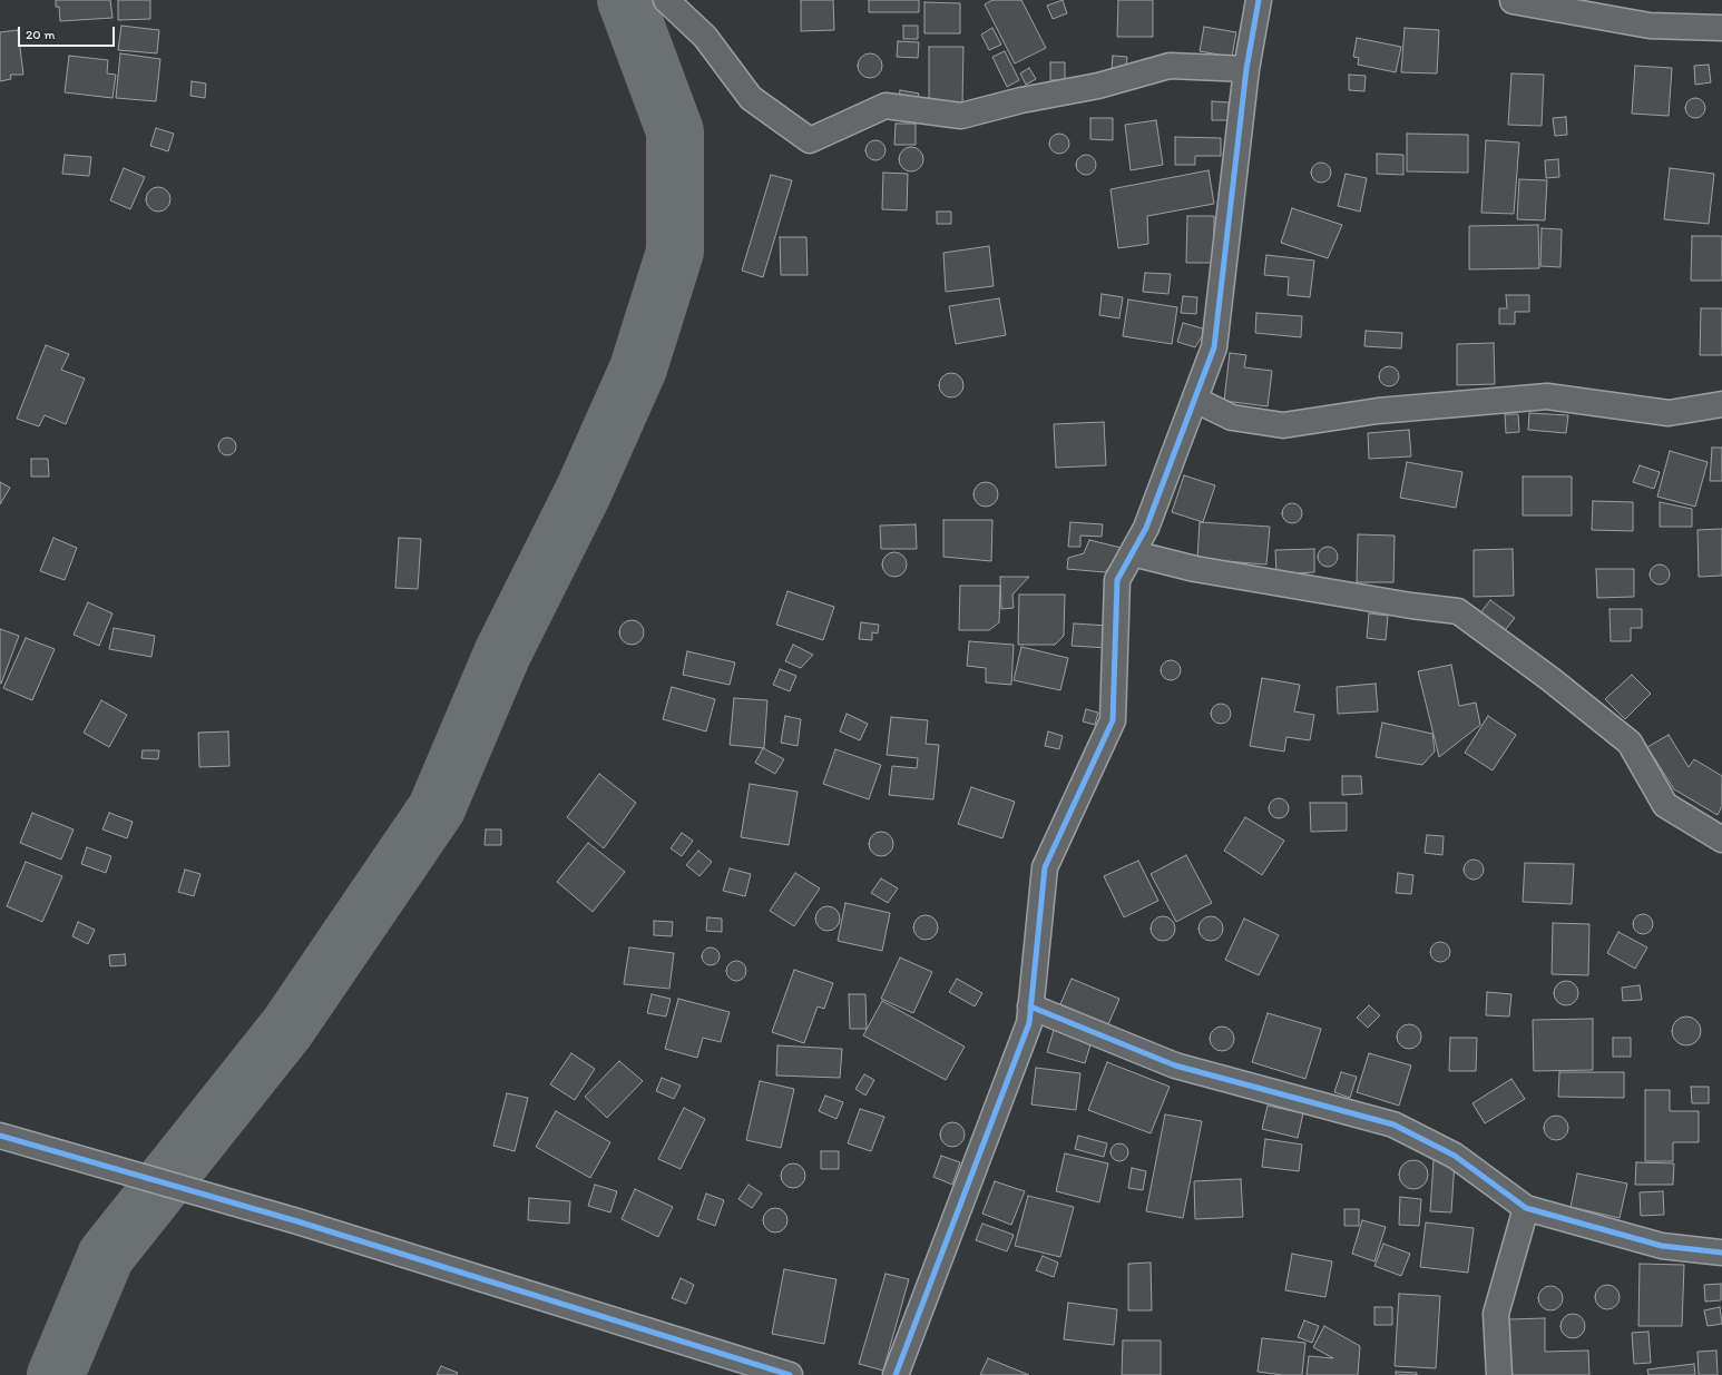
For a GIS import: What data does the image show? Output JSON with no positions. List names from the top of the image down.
{
  "scale_bar": "20 m"
}
